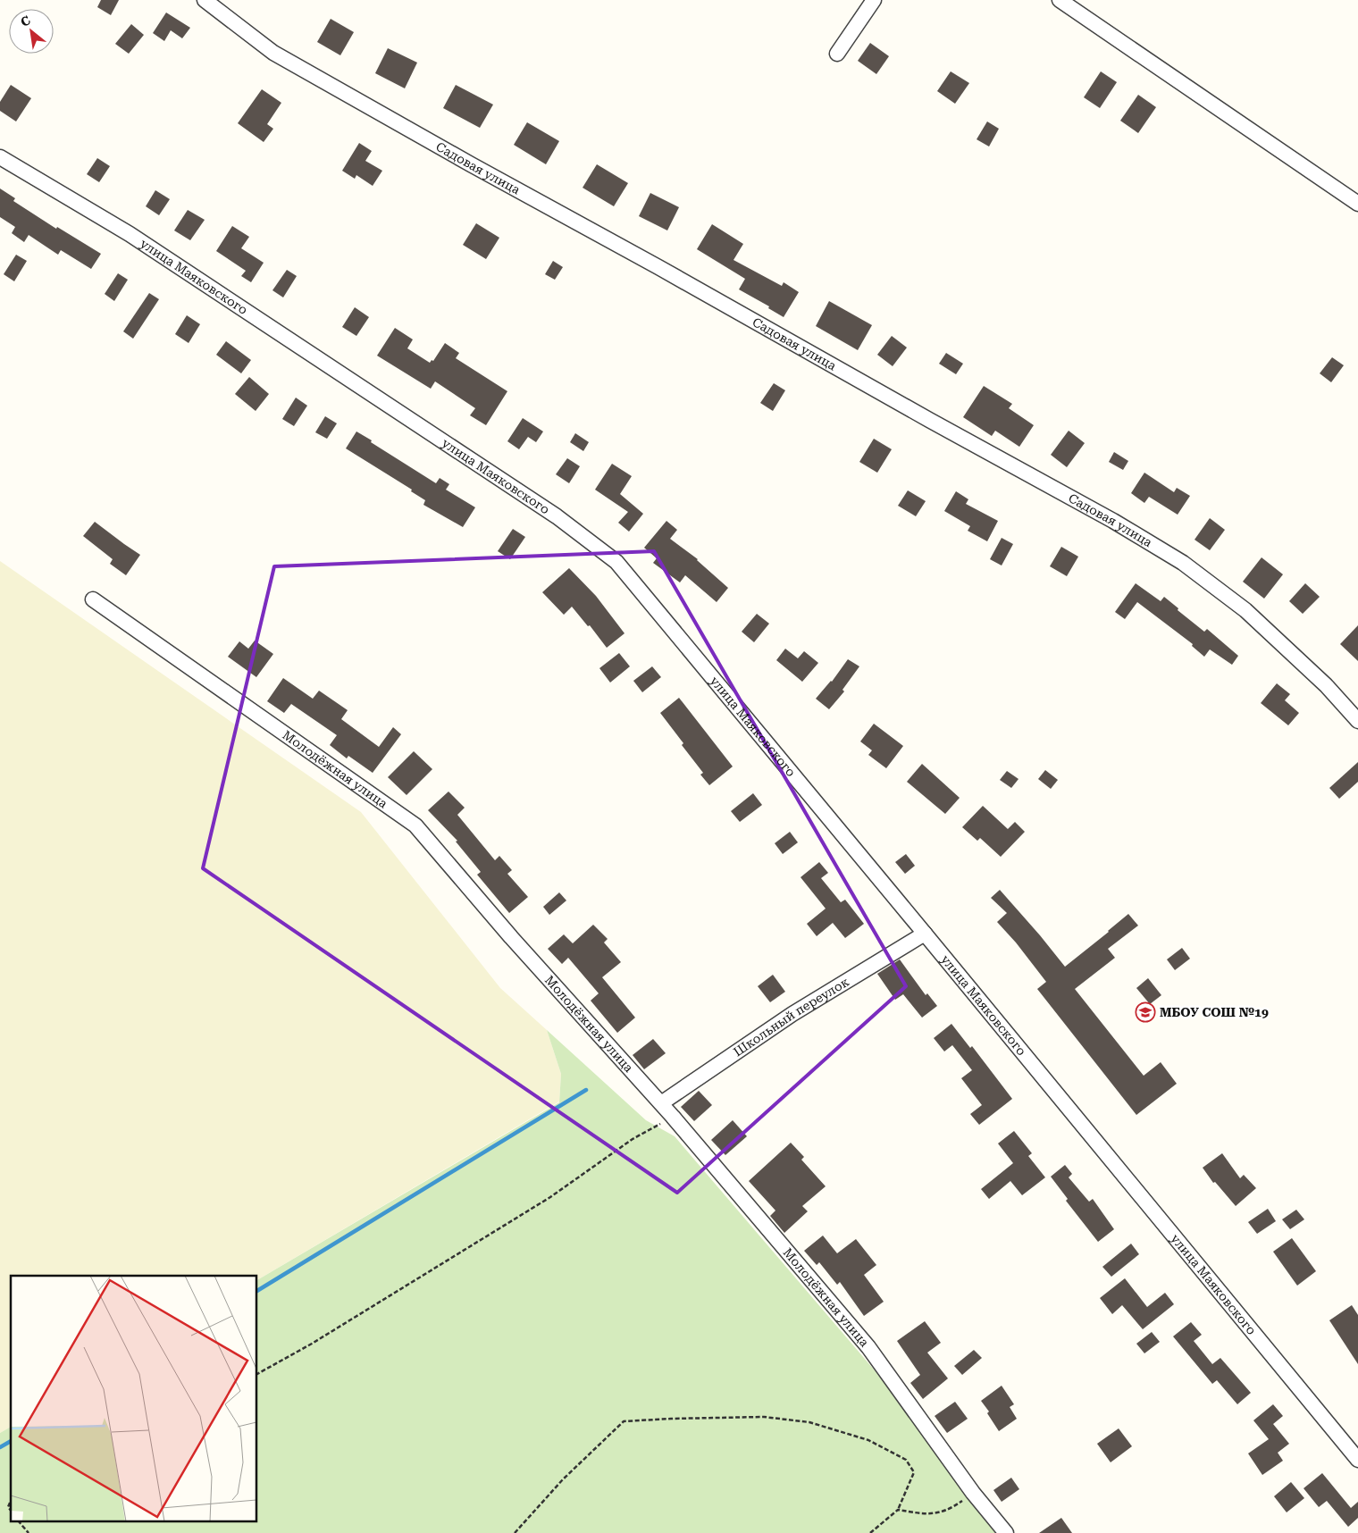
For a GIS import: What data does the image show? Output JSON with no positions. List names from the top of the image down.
{
  "streets": {
    "street": [
      "Садовая улица",
      "улица Маяковского",
      "Молодёжная улица",
      "Школьный переулок"
    ]
  },
  "crossings": [
    ["улица Маяковского", "Школьный переулок"],
    ["Молодёжная улица", "Школьный переулок"]
  ],
  "places": {
    "school or university": ["МБОУ СОШ №19"]
  },
  "north": "top left"
}
